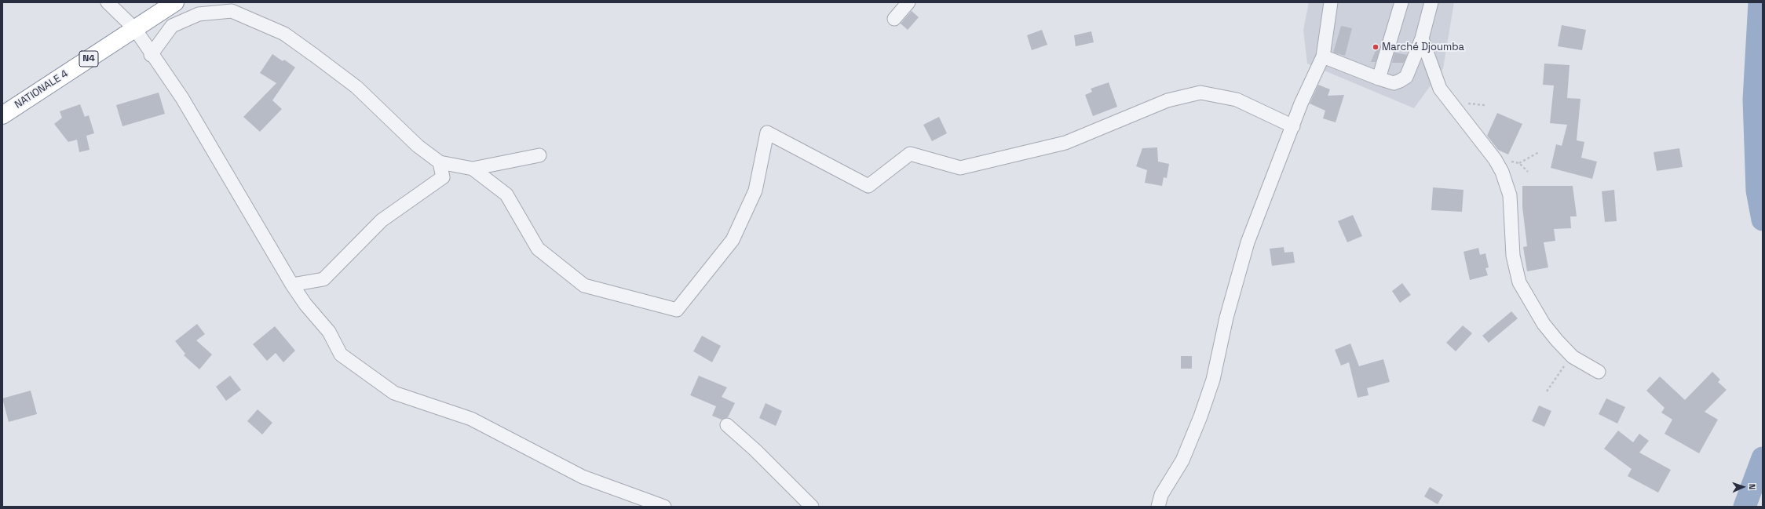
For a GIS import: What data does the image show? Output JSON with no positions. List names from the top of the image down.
{
  "streets": {
    "highway": ["N4", "NATIONALE 4"]
  },
  "places": ["Marché Djoumba"],
  "north": "right"
}
